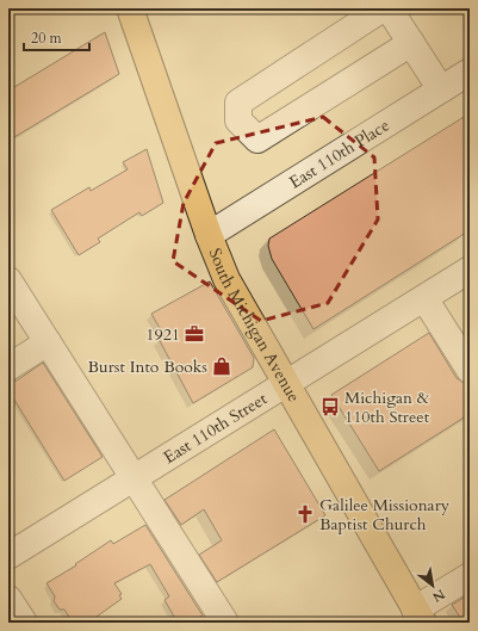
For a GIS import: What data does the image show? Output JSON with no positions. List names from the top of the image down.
{
  "streets": {
    "main road": ["South Michigan Avenue"],
    "street": ["East 110th Place", "East 110th Street"]
  },
  "crossings": [
    ["East 110th Place", "South Michigan Avenue"],
    ["South Michigan Avenue", "East 110th Street"]
  ],
  "places": {
    "office": ["1921"],
    "shop": ["Burst Into Books"],
    "bus stop": ["Michigan & 110th Street"],
    "church": ["Galilee Missionary Baptist Church"]
  },
  "scale_bar": "20 m",
  "north": "bottom right"
}
